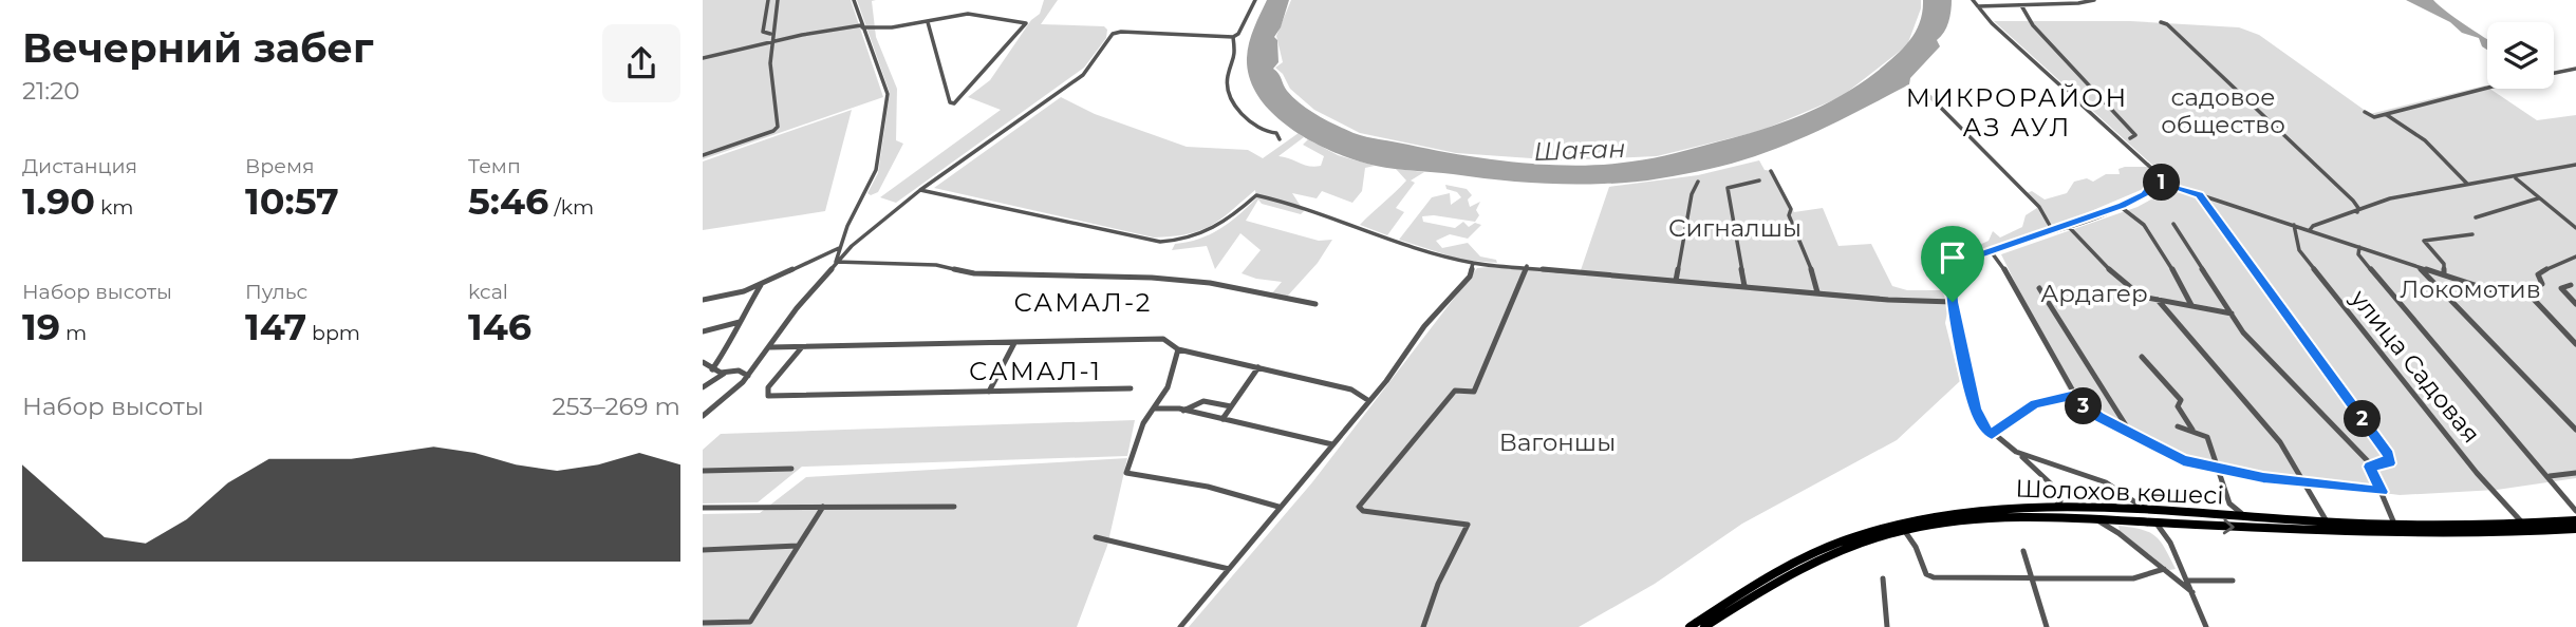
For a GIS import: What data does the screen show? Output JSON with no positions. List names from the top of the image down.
{
  "streets": {
    "highway": ["Шолохов көшесі"],
    "street": ["улица Садовая"]
  },
  "crossings": [
    ["улица Садовая", "Шолохов көшесі"]
  ],
  "districts": ["МИКРОРАЙОН АЗ АУЛ", "САМАЛ-2", "САМАЛ-1"],
  "water": ["Шаған"],
  "parks": [
    "садовое общество",
    "Сигналшы",
    "Локомотив",
    "Ардагер",
    "Вагоншы"
  ],
  "page": {
    "heading": ["Вечерний забег", "21:20"],
    "stats": [
      ["Дистанция", "1.90 km"],
      ["Время", "10:57"],
      ["Темп", "5:46 /km"],
      ["Набор высоты", "19 m"],
      ["Пульс", "147 bpm"],
      ["kcal", "146"]
    ],
    "pins": ["1", "3", "2"],
    "chart": ["Набор высоты", "253–269 m"]
  }
}
